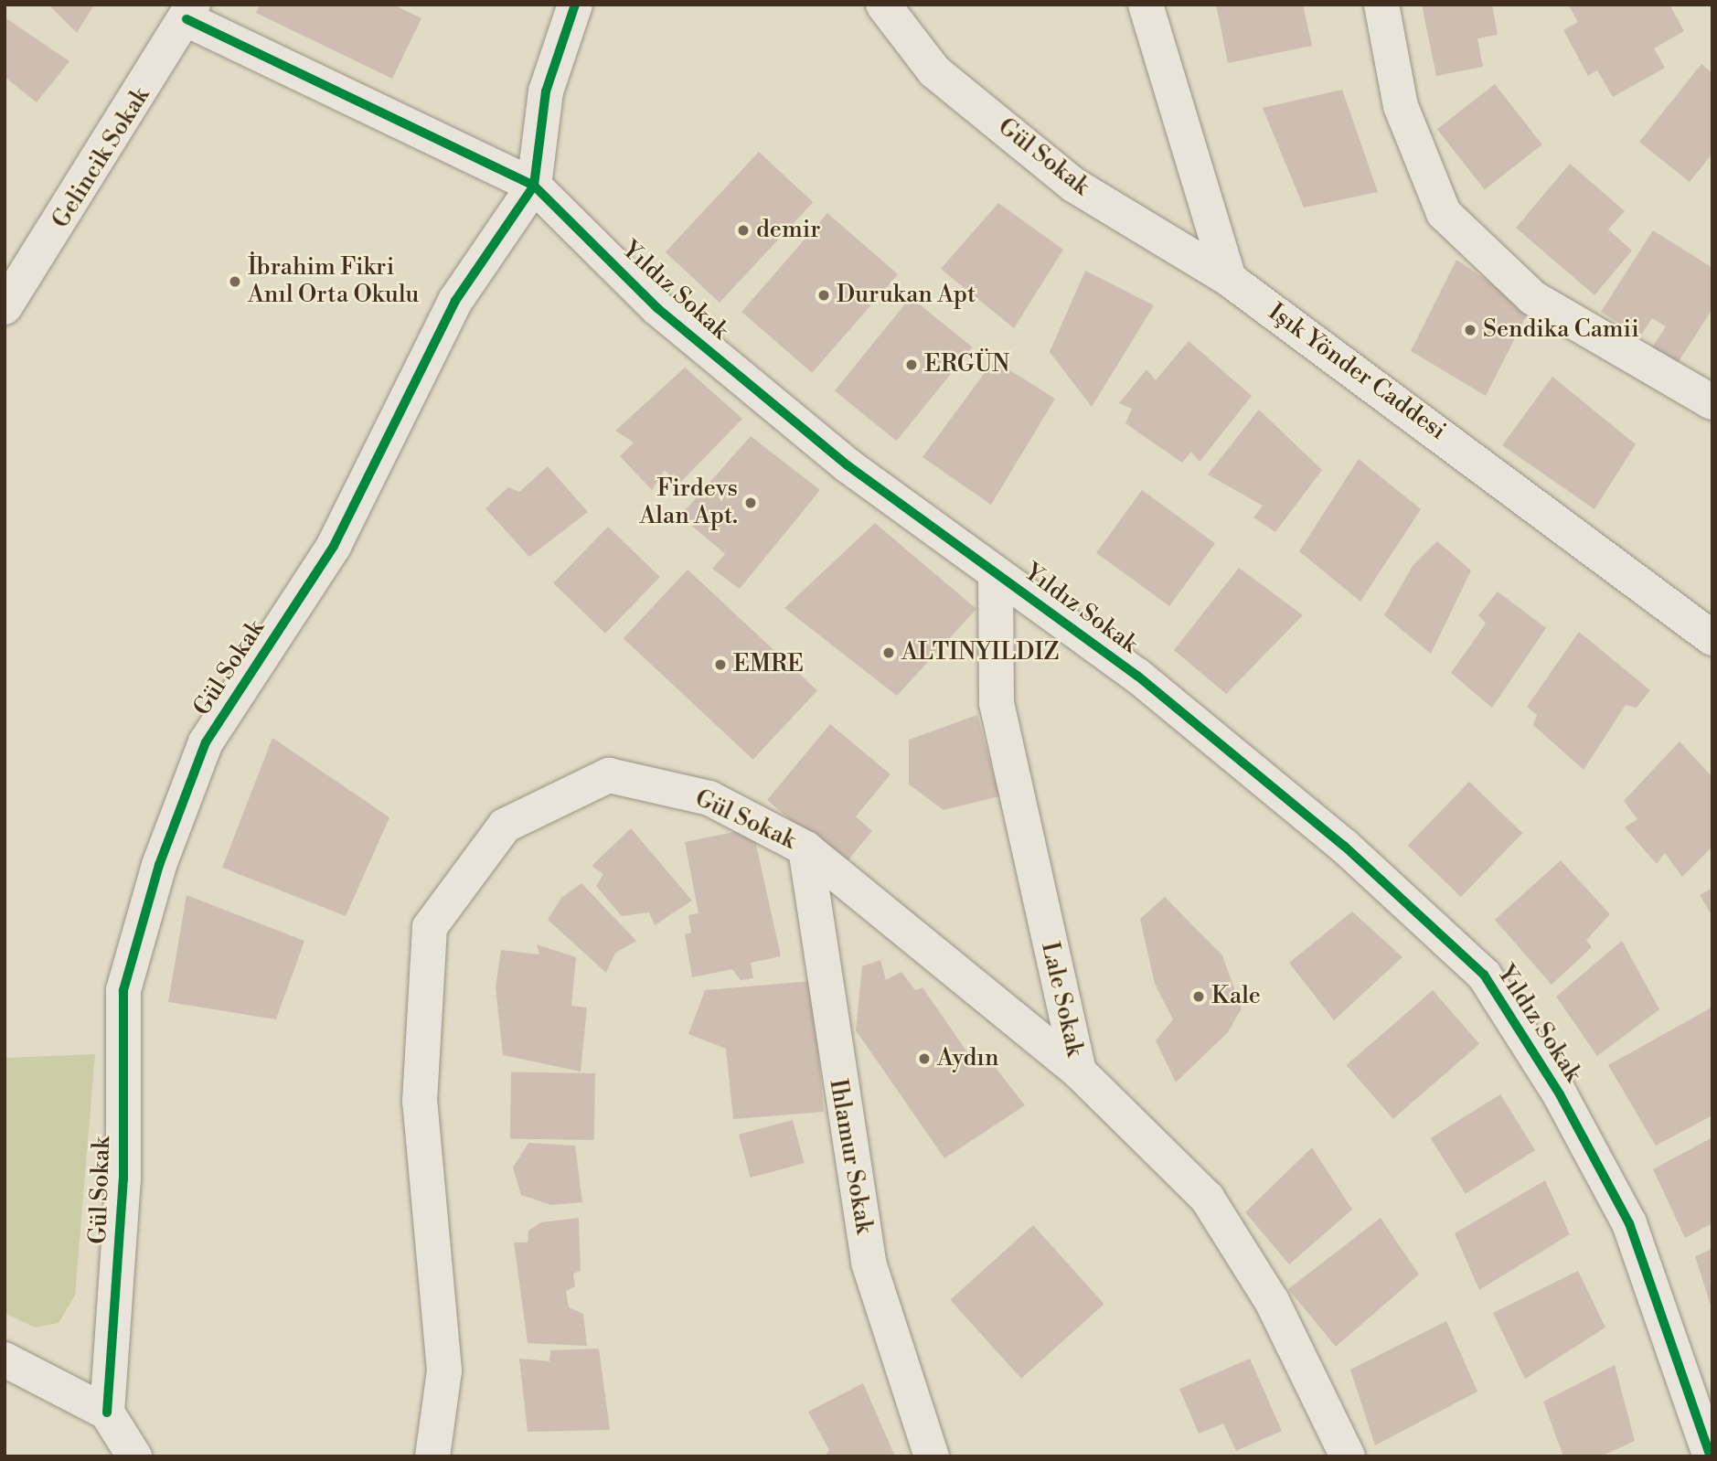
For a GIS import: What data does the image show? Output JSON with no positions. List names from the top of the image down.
{
  "streets": {
    "street": [
      "Gül Sokak",
      "Gelincik Sokak",
      "Yıldız Sokak",
      "Işık Yönder Caddesi",
      "Lale Sokak",
      "Ihlamur Sokak"
    ]
  },
  "crossings": [
    ["Gül Sokak", "Yıldız Sokak"],
    ["Gül Sokak", "Işık Yönder Caddesi"],
    ["Gül Sokak", "Lale Sokak"],
    ["Gül Sokak", "Ihlamur Sokak"],
    ["Gelincik Sokak", "Yıldız Sokak"],
    ["Yıldız Sokak", "Lale Sokak"]
  ],
  "places": [
    "demir",
    "İbrahim Fikri Anıl Orta Okulu",
    "Durukan Apt",
    "Sendika Camii",
    "ERGÜN",
    "Firdevs Alan Apt.",
    "ALTINYILDIZ",
    "EMRE",
    "Kale",
    "Aydın"
  ]
}
